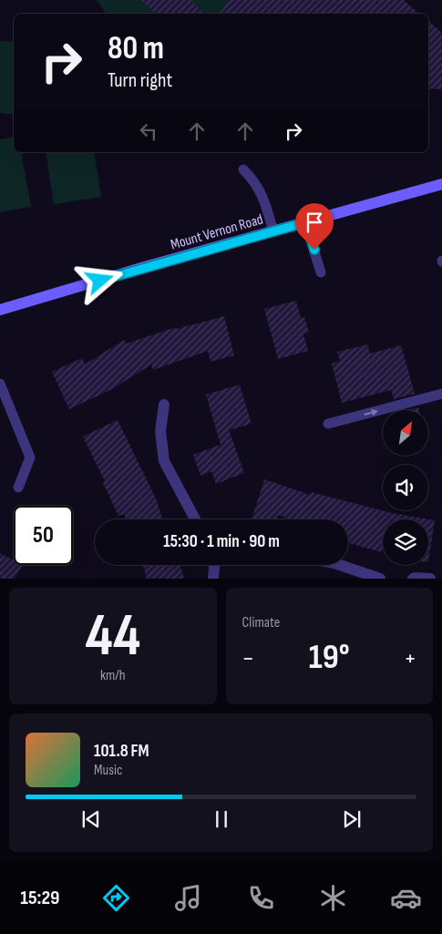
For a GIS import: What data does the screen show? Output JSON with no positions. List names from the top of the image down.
{
  "streets": {
    "main road": ["Mount Vernon Road"]
  },
  "north": "top right",
  "page": {
    "turn": ["80 m", "Turn right"],
    "limit": "50",
    "trip": "15:30 · 1 min · 90 m",
    "tile": [
      ["44", "km/h"],
      "Climate"
    ],
    "heat": ["−", "19°", "+"],
    "song": ["101.8 FM", "Music"],
    "tabs": "15:29"
  }
}
